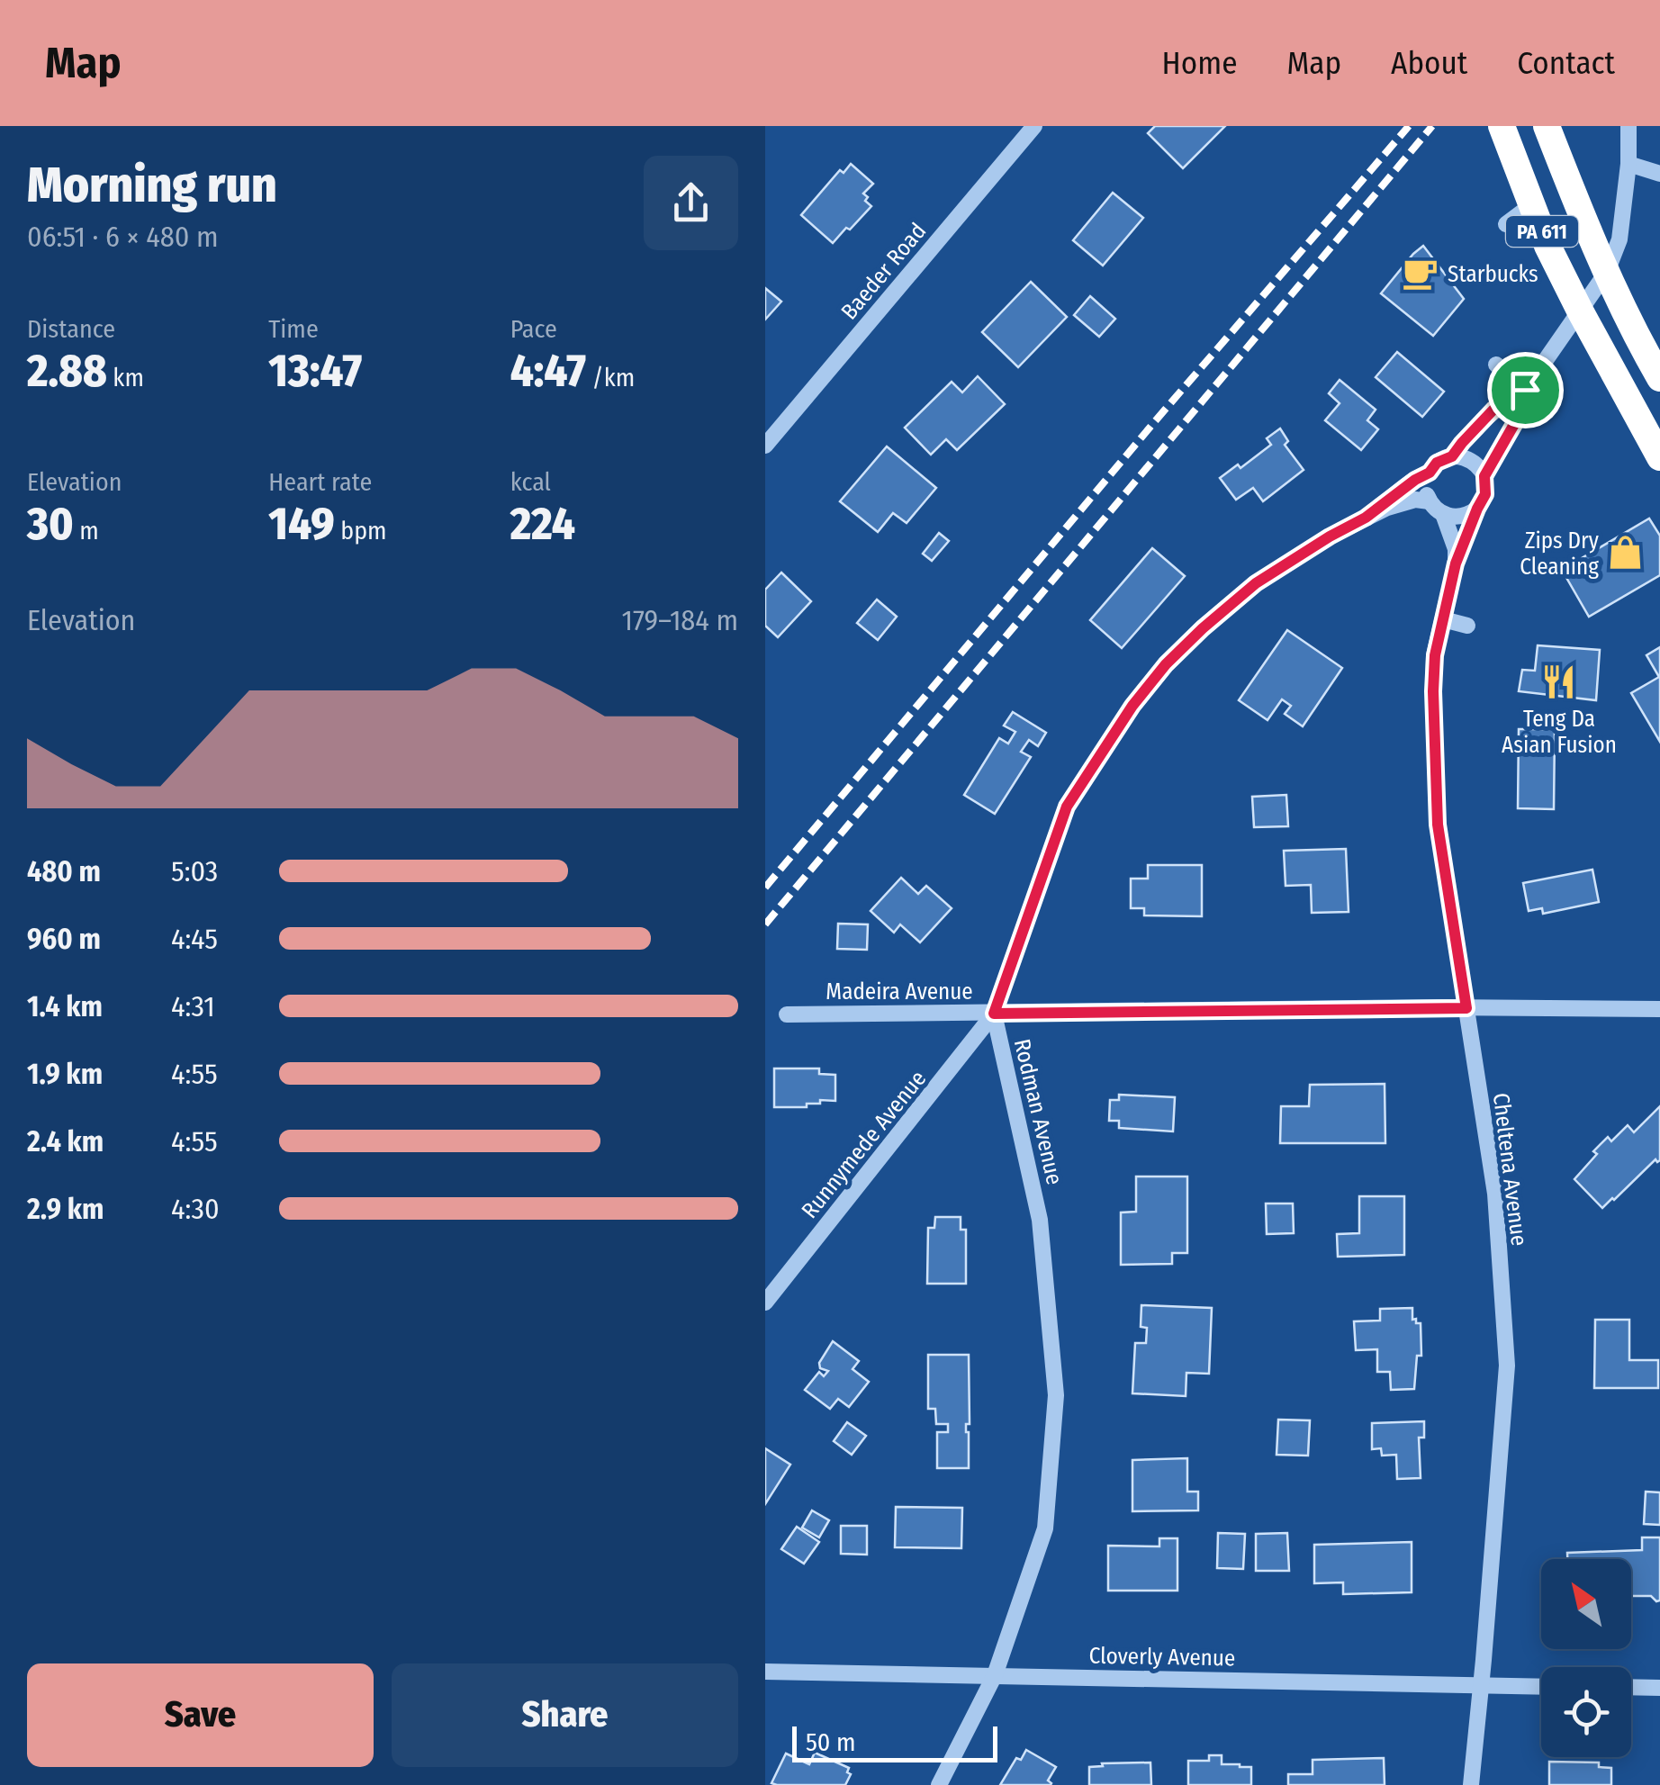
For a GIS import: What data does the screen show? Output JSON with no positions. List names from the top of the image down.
{
  "streets": {
    "highway": ["PA 611"],
    "street": [
      "Baeder Road",
      "Madeira Avenue",
      "Rodman Avenue",
      "Runnymede Avenue",
      "Cheltena Avenue",
      "Cloverly Avenue"
    ]
  },
  "crossings": [
    ["PA 611", "Cheltena Avenue"],
    ["Madeira Avenue", "Rodman Avenue"],
    ["Madeira Avenue", "Runnymede Avenue"],
    ["Madeira Avenue", "Cheltena Avenue"],
    ["Rodman Avenue", "Runnymede Avenue"],
    ["Rodman Avenue", "Cheltena Avenue"],
    ["Rodman Avenue", "Cloverly Avenue"],
    ["Cheltena Avenue", "Cloverly Avenue"]
  ],
  "places": {
    "cafe": ["Starbucks"],
    "shop": ["Zips Dry Cleaning"],
    "restaurant": ["Teng Da Asian Fusion"]
  },
  "scale_bar": "50 m",
  "north": "top left",
  "page": {
    "header": "Map",
    "nav": [
      "Home",
      "Map",
      "About",
      "Contact"
    ],
    "heading": ["Morning run", "06:51 · 6 × 480 m"],
    "stats": [
      ["Distance", "2.88 km"],
      ["Time", "13:47"],
      ["Pace", "4:47 /km"],
      ["Elevation", "30 m"],
      ["Heart rate", "149 bpm"],
      ["kcal", "224"]
    ],
    "chart": ["Elevation", "179–184 m"],
    "list": [
      {
        "name": "480 m",
        "note": "5:03"
      },
      {
        "name": "960 m",
        "note": "4:45"
      },
      {
        "name": "1.4 km",
        "note": "4:31"
      },
      {
        "name": "1.9 km",
        "note": "4:55"
      },
      {
        "name": "2.4 km",
        "note": "4:55"
      },
      {
        "name": "2.9 km",
        "note": "4:30"
      }
    ],
    "buttons": ["Save", "Share"],
    "scale": "50 m"
  }
}
